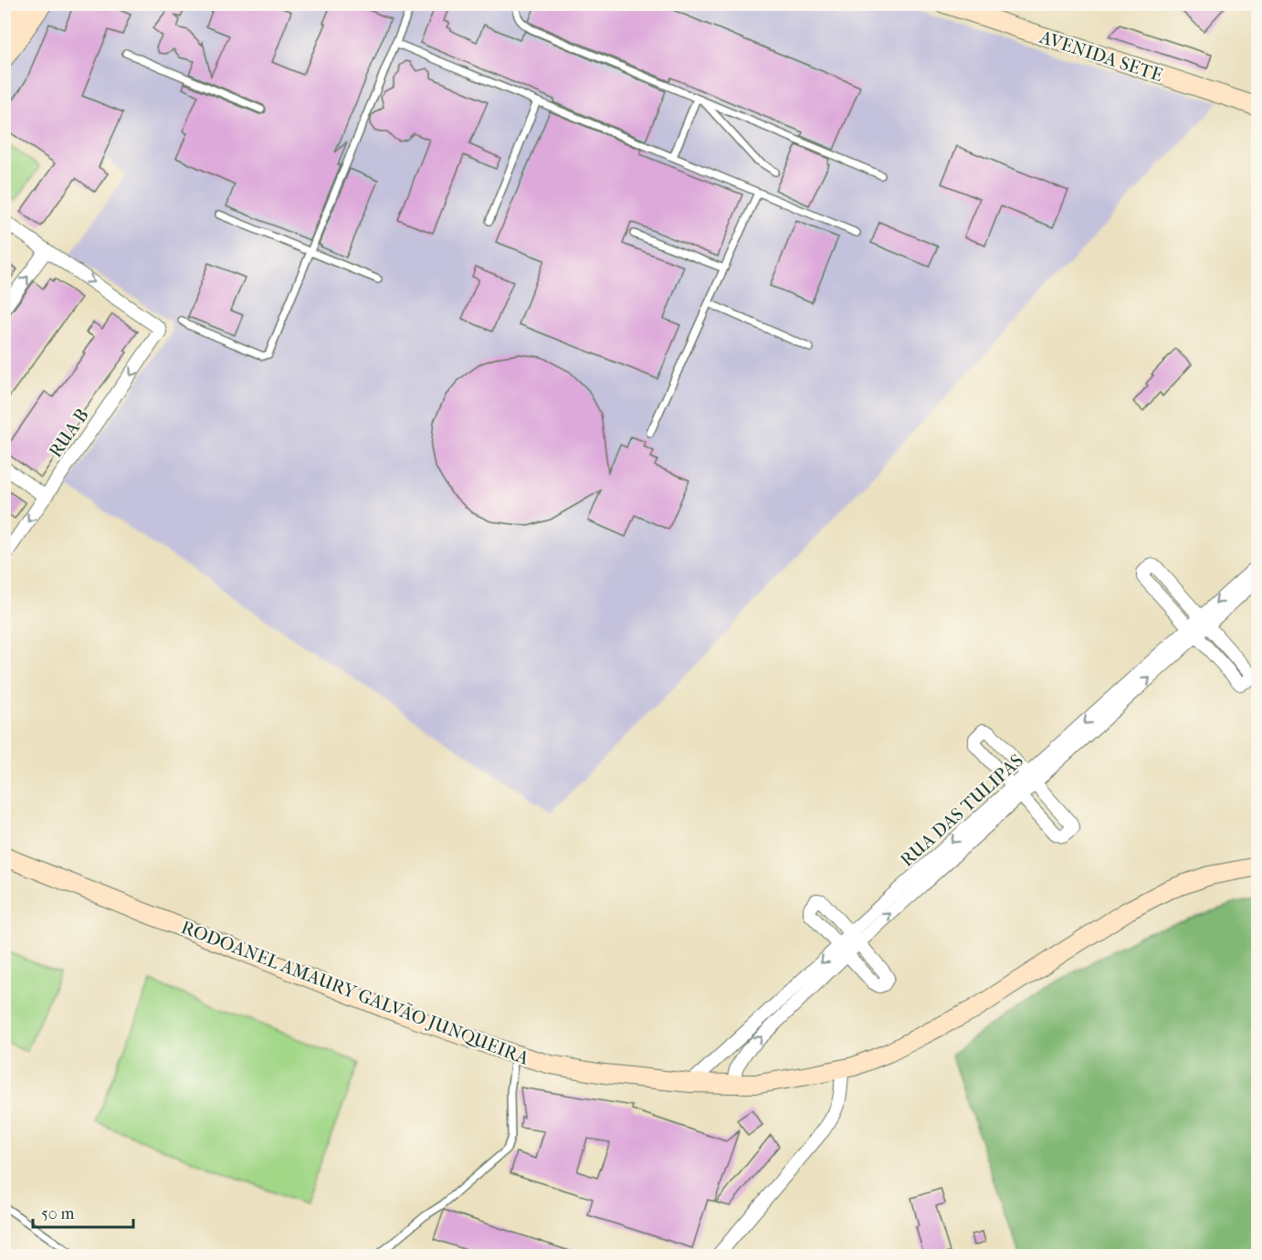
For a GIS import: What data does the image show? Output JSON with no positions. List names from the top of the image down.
{
  "streets": {
    "main road": ["AVENIDA SETE", "RODOANEL AMAURY GALVÃO JUNQUEIRA"],
    "street": ["RUA B", "RUA DAS TULIPAS"]
  },
  "crossings": [
    ["RUA DAS TULIPAS", "RODOANEL AMAURY GALVÃO JUNQUEIRA"]
  ],
  "scale_bar": "50 m"
}
